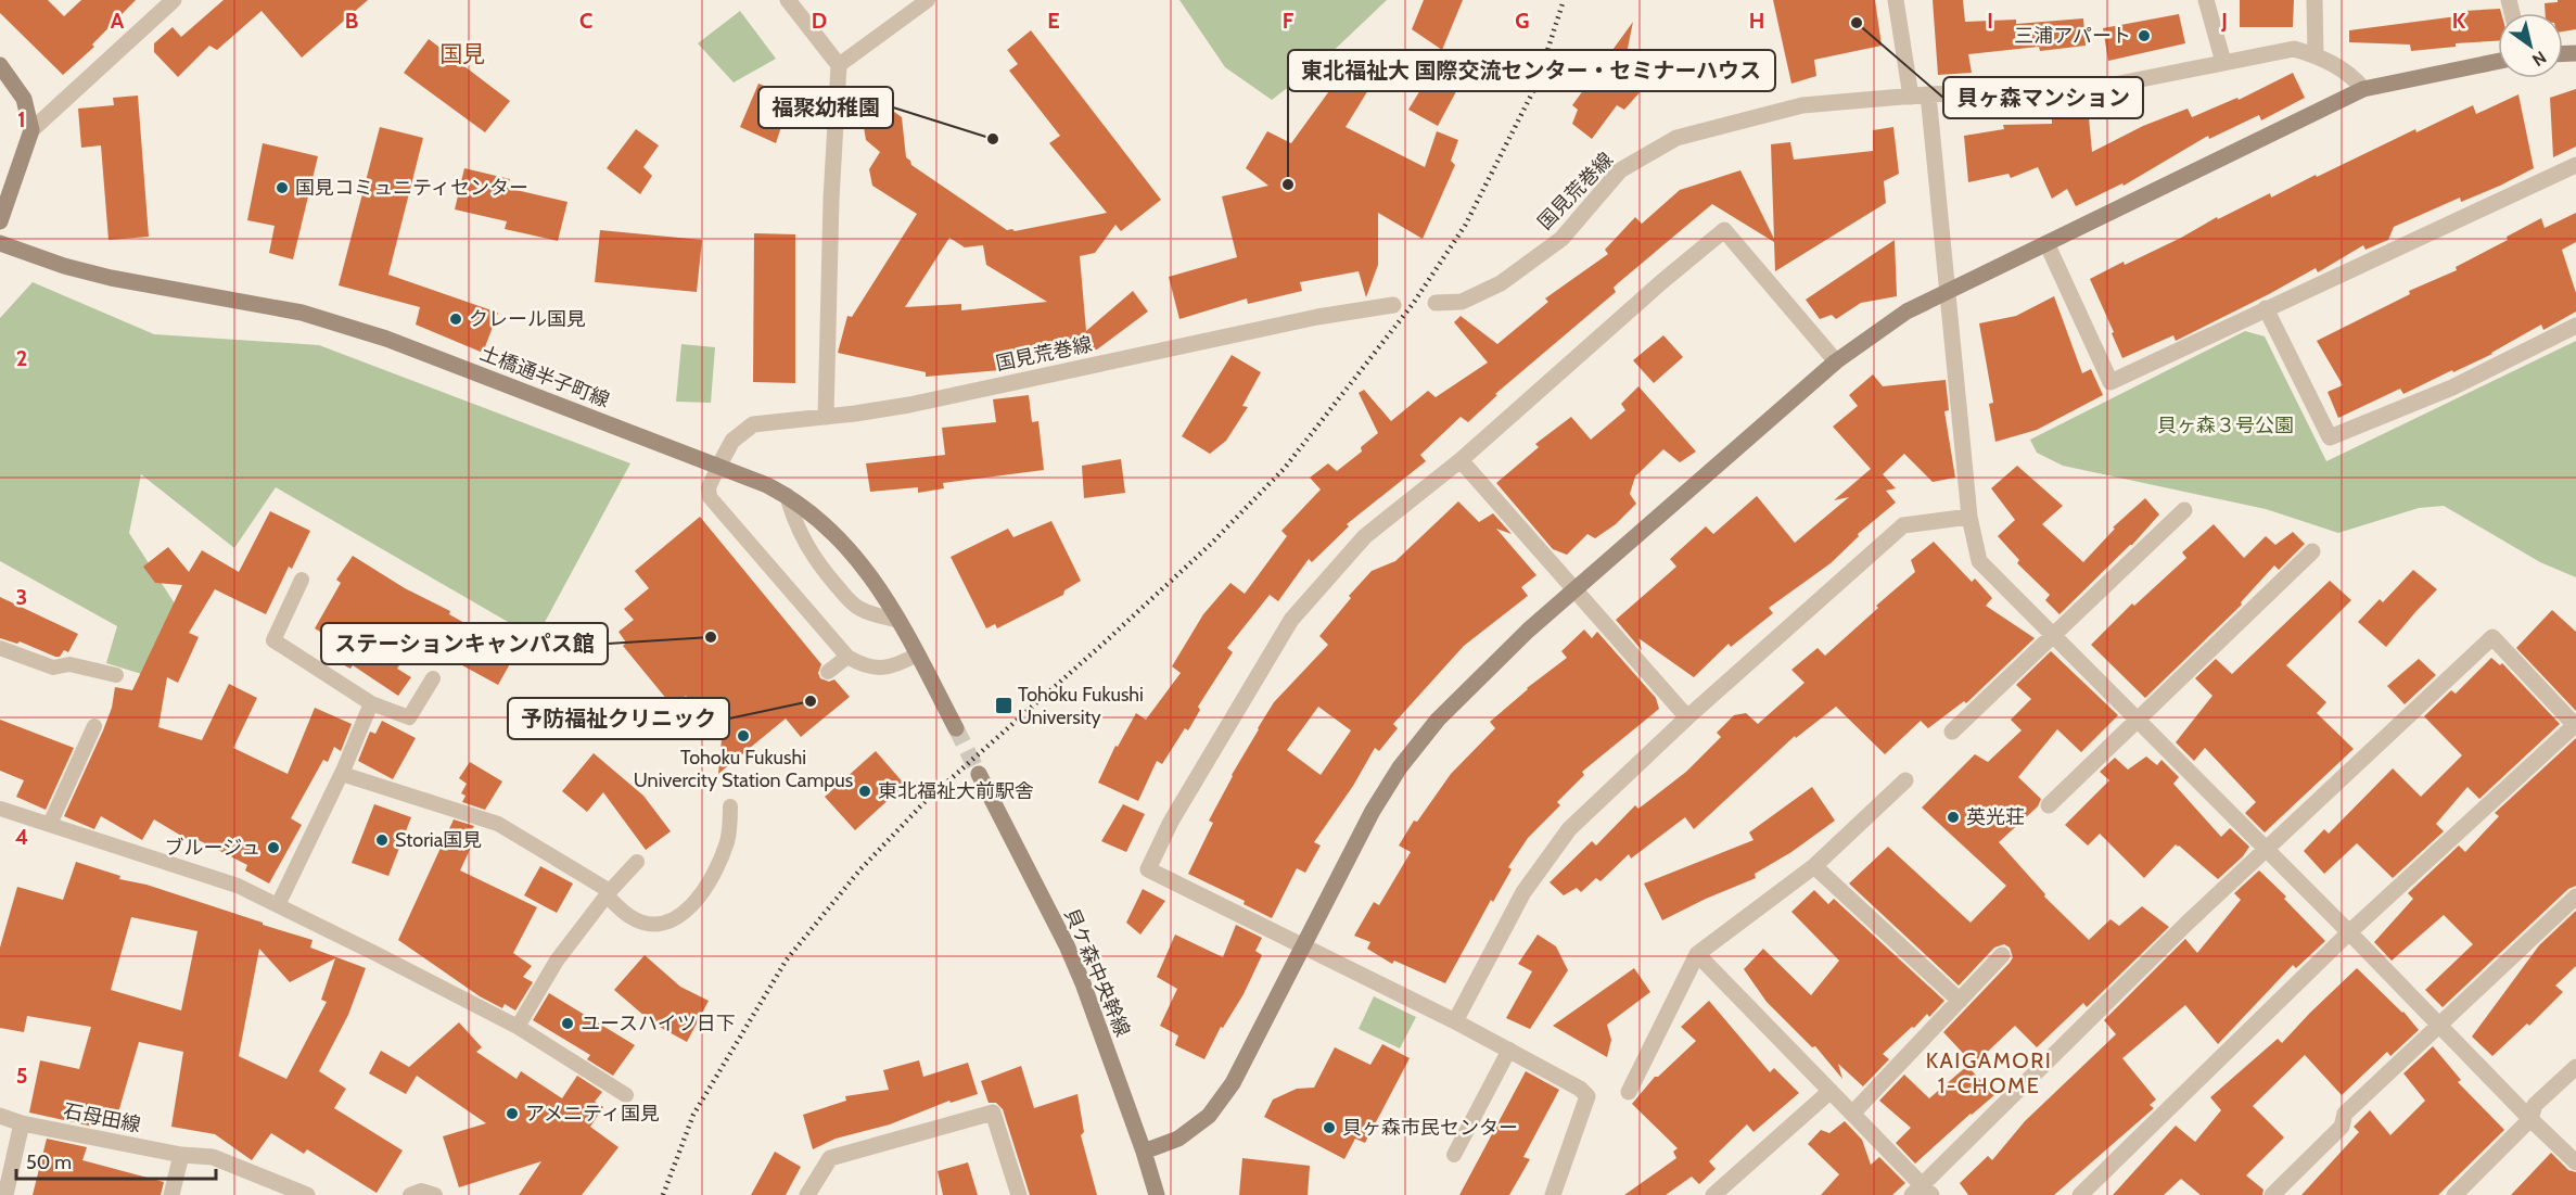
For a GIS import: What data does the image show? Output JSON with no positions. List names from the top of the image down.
{
  "streets": {
    "street": [
      "国見荒巻線",
      "土橋通半子町線",
      "貝ケ森中央幹線",
      "石母田線"
    ]
  },
  "crossings": [
    ["国見荒巻線", "土橋通半子町線"]
  ],
  "districts": ["国見", "KAIGAMORI 1-CHOME"],
  "parks": ["貝ヶ森３号公園"],
  "places": {
    "other": [
      "貝ヶ森マンション",
      "三浦アパート",
      "福聚幼稚園",
      "東北福祉大 国際交流センター・セミナーハウス",
      "国見コミュニティセンター",
      "クレール国見",
      "ステーションキャンパス館",
      "予防福祉クリニック",
      "Tohoku Fukushi Univercity Station Campus",
      "東北福祉大前駅舎",
      "英光荘",
      "Storia国見",
      "ブルージュ",
      "ユースハイツ日下",
      "アメニティ国見",
      "貝ヶ森市民センター"
    ],
    "transit": ["Tohoku Fukushi University"]
  },
  "scale_bar": "50 m",
  "north": "bottom right",
  "grid": {
    "columns": [
      "A",
      "B",
      "C",
      "D",
      "E",
      "F",
      "G",
      "H",
      "I",
      "J",
      "K"
    ],
    "rows": [
      "1",
      "2",
      "3",
      "4",
      "5"
    ]
  }
}
